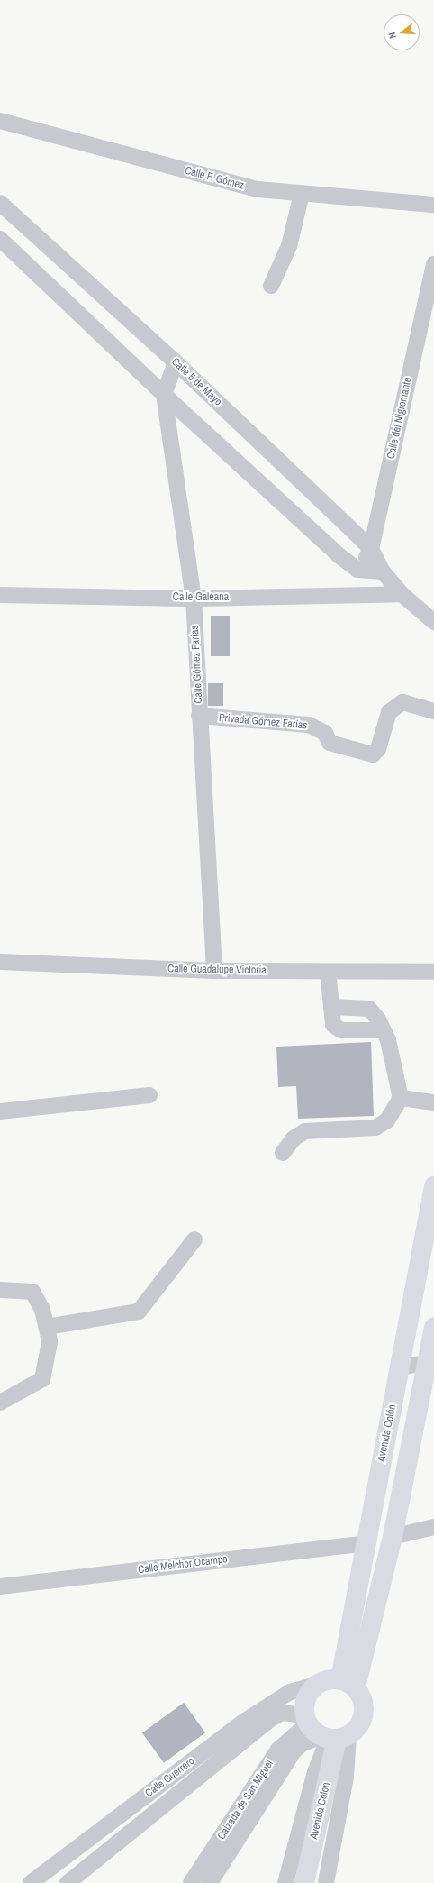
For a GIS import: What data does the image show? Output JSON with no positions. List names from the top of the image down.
{
  "streets": {
    "main road": ["Avenida Colón"],
    "street": [
      "Calle F. Gómez",
      "Calle 5 de Mayo",
      "Calle del Nigromante",
      "Calle Galeana",
      "Calle Gómez Farías",
      "Privada Gómez Farías",
      "Calle Guadalupe Victoria",
      "Calle Melchor Ocampo",
      "Calle Guerrero",
      "Calzada de San Miguel"
    ]
  },
  "crossings": [
    ["Calle 5 de Mayo", "Calle del Nigromante"],
    ["Calle 5 de Mayo", "Calle Galeana"],
    ["Calle 5 de Mayo", "Calle Gómez Farías"],
    ["Calle Galeana", "Calle Gómez Farías"],
    ["Calle Gómez Farías", "Privada Gómez Farías"],
    ["Calle Gómez Farías", "Calle Guadalupe Victoria"],
    ["Avenida Colón", "Calle Melchor Ocampo"],
    ["Avenida Colón", "Calle Guerrero"],
    ["Avenida Colón", "Calzada de San Miguel"],
    ["Calle Guerrero", "Calzada de San Miguel"]
  ],
  "north": "left"
}
